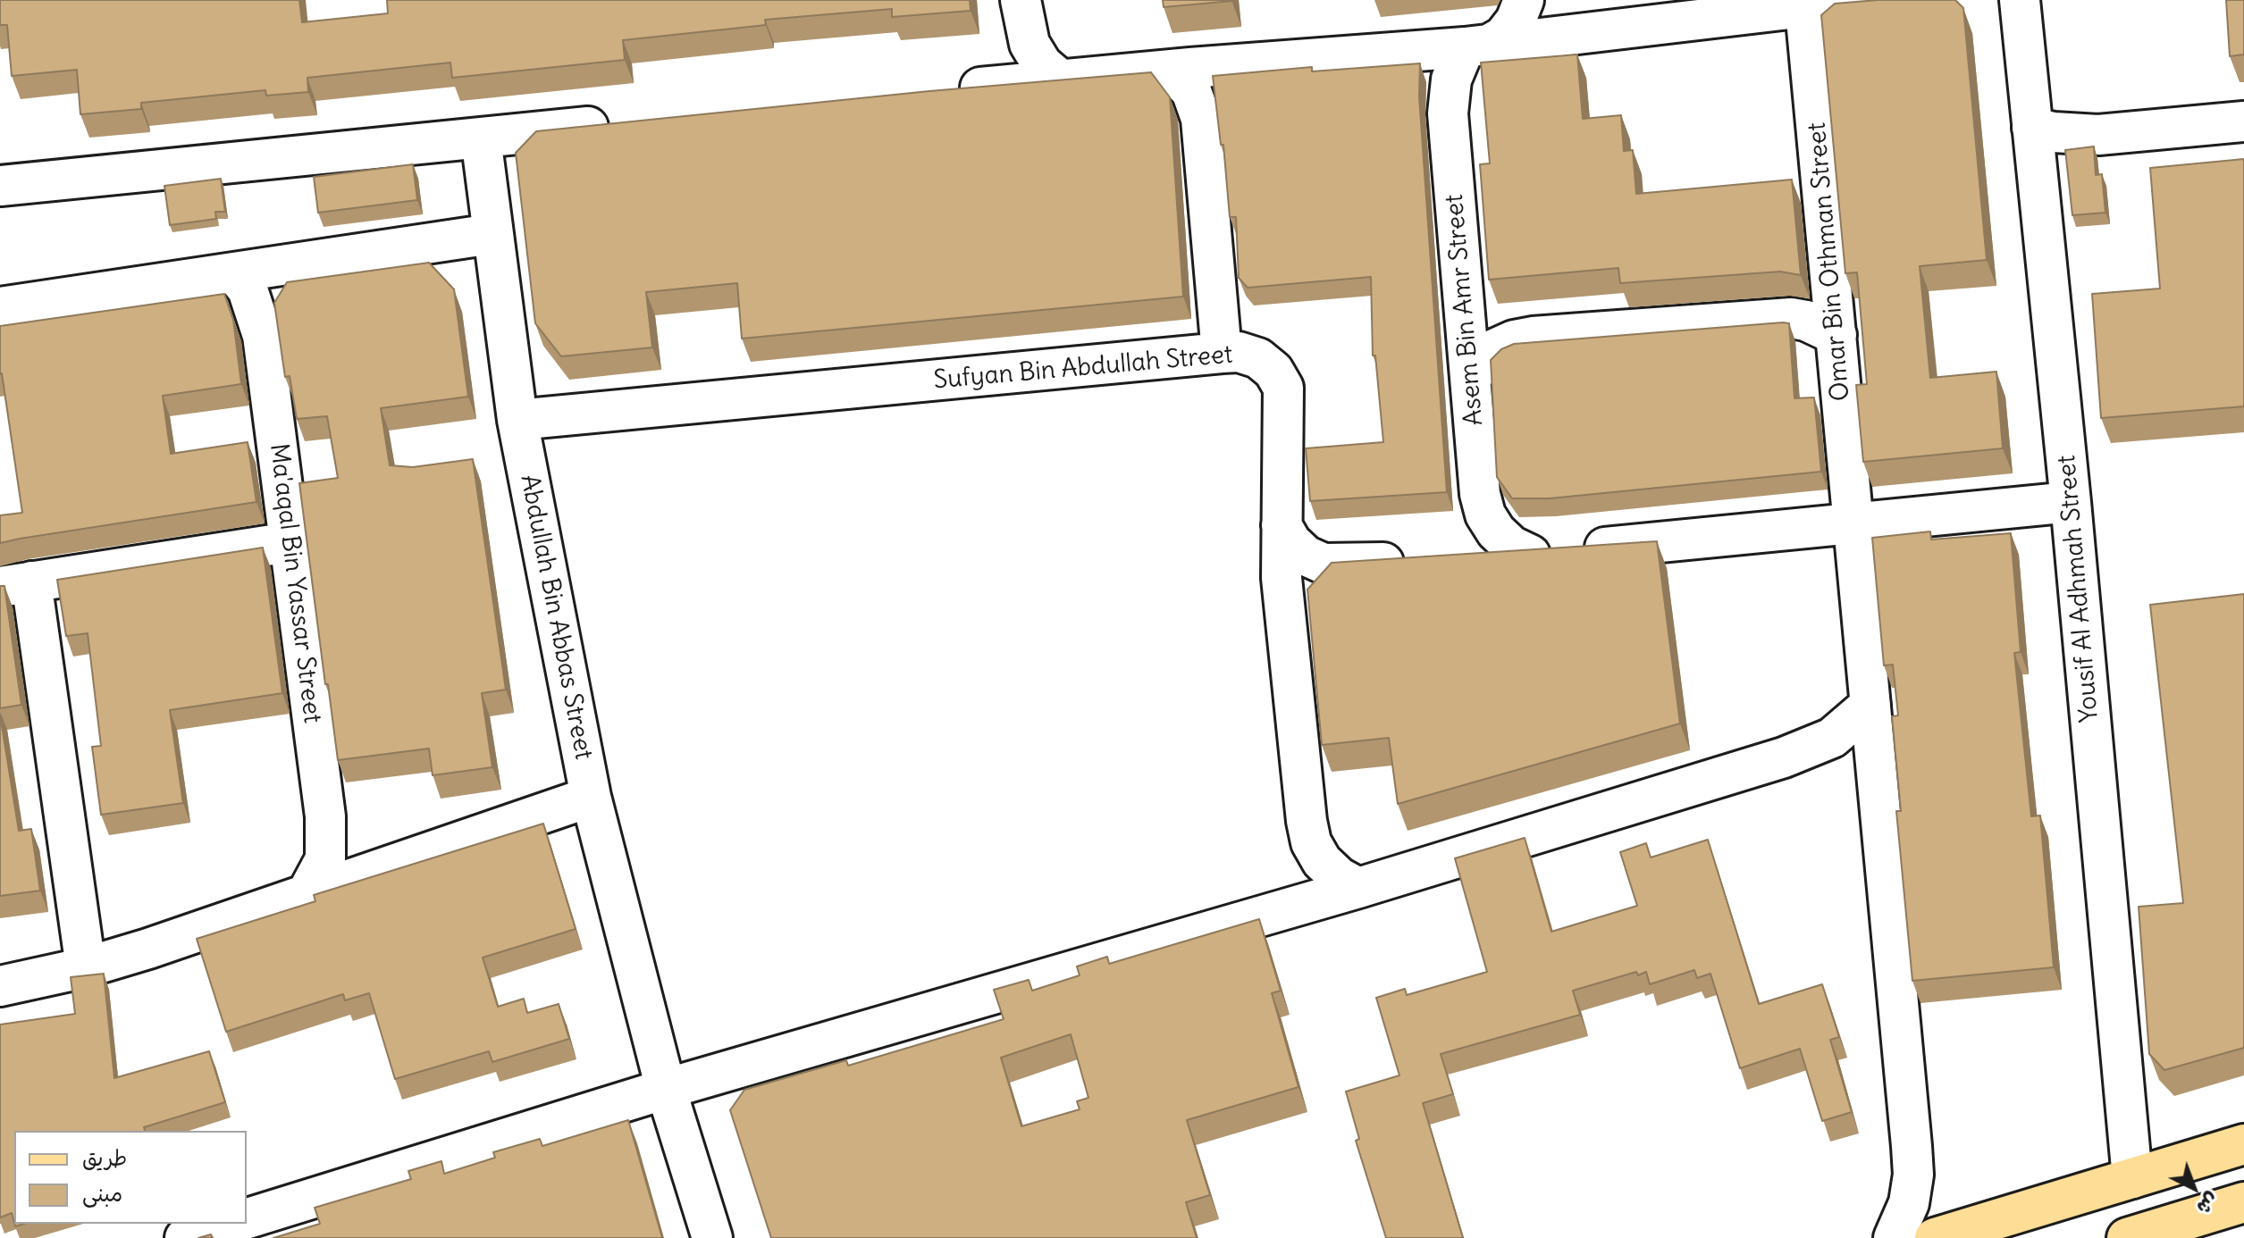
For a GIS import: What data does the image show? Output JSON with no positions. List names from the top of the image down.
{
  "streets": {
    "street": [
      "Omar Bin Othman Street",
      "Asem Bin Amr Street",
      "Sufyan Bin Abdullah Street",
      "Ma'aqal Bin Yassar Street",
      "Yousif Al Adhmah Street",
      "Abdullah Bin Abbas Street"
    ]
  },
  "crossings": [
    ["Sufyan Bin Abdullah Street", "Abdullah Bin Abbas Street"]
  ],
  "legend": ["طريق", "مبنى"],
  "north": "bottom right"
}
